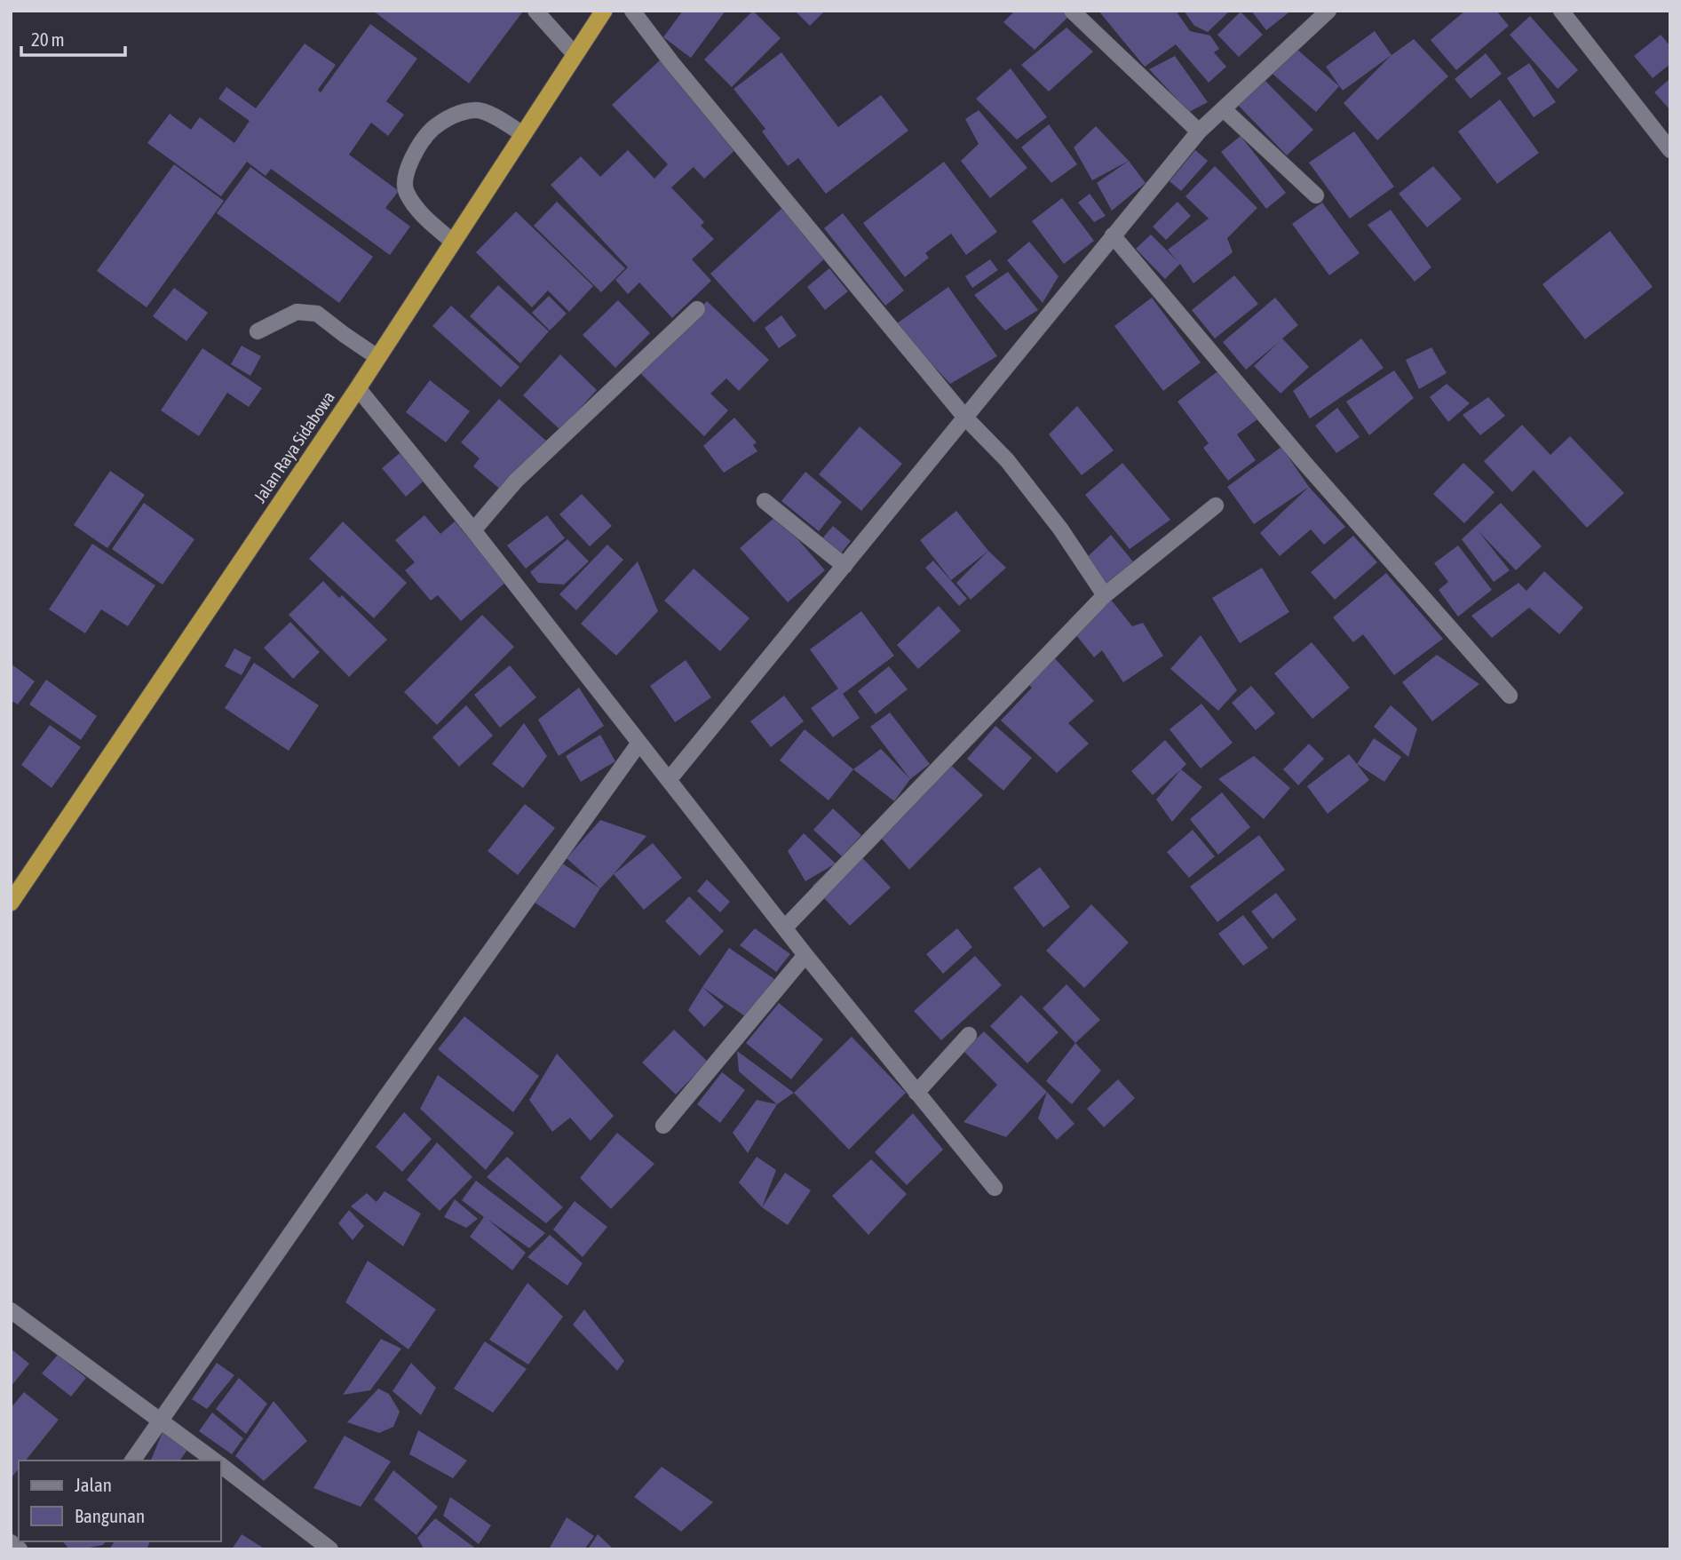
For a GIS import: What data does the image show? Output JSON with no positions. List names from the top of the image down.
{
  "streets": {
    "highway": ["Jalan Raya Sidabowa"]
  },
  "legend": ["Jalan", "Bangunan"],
  "scale_bar": "20 m"
}
